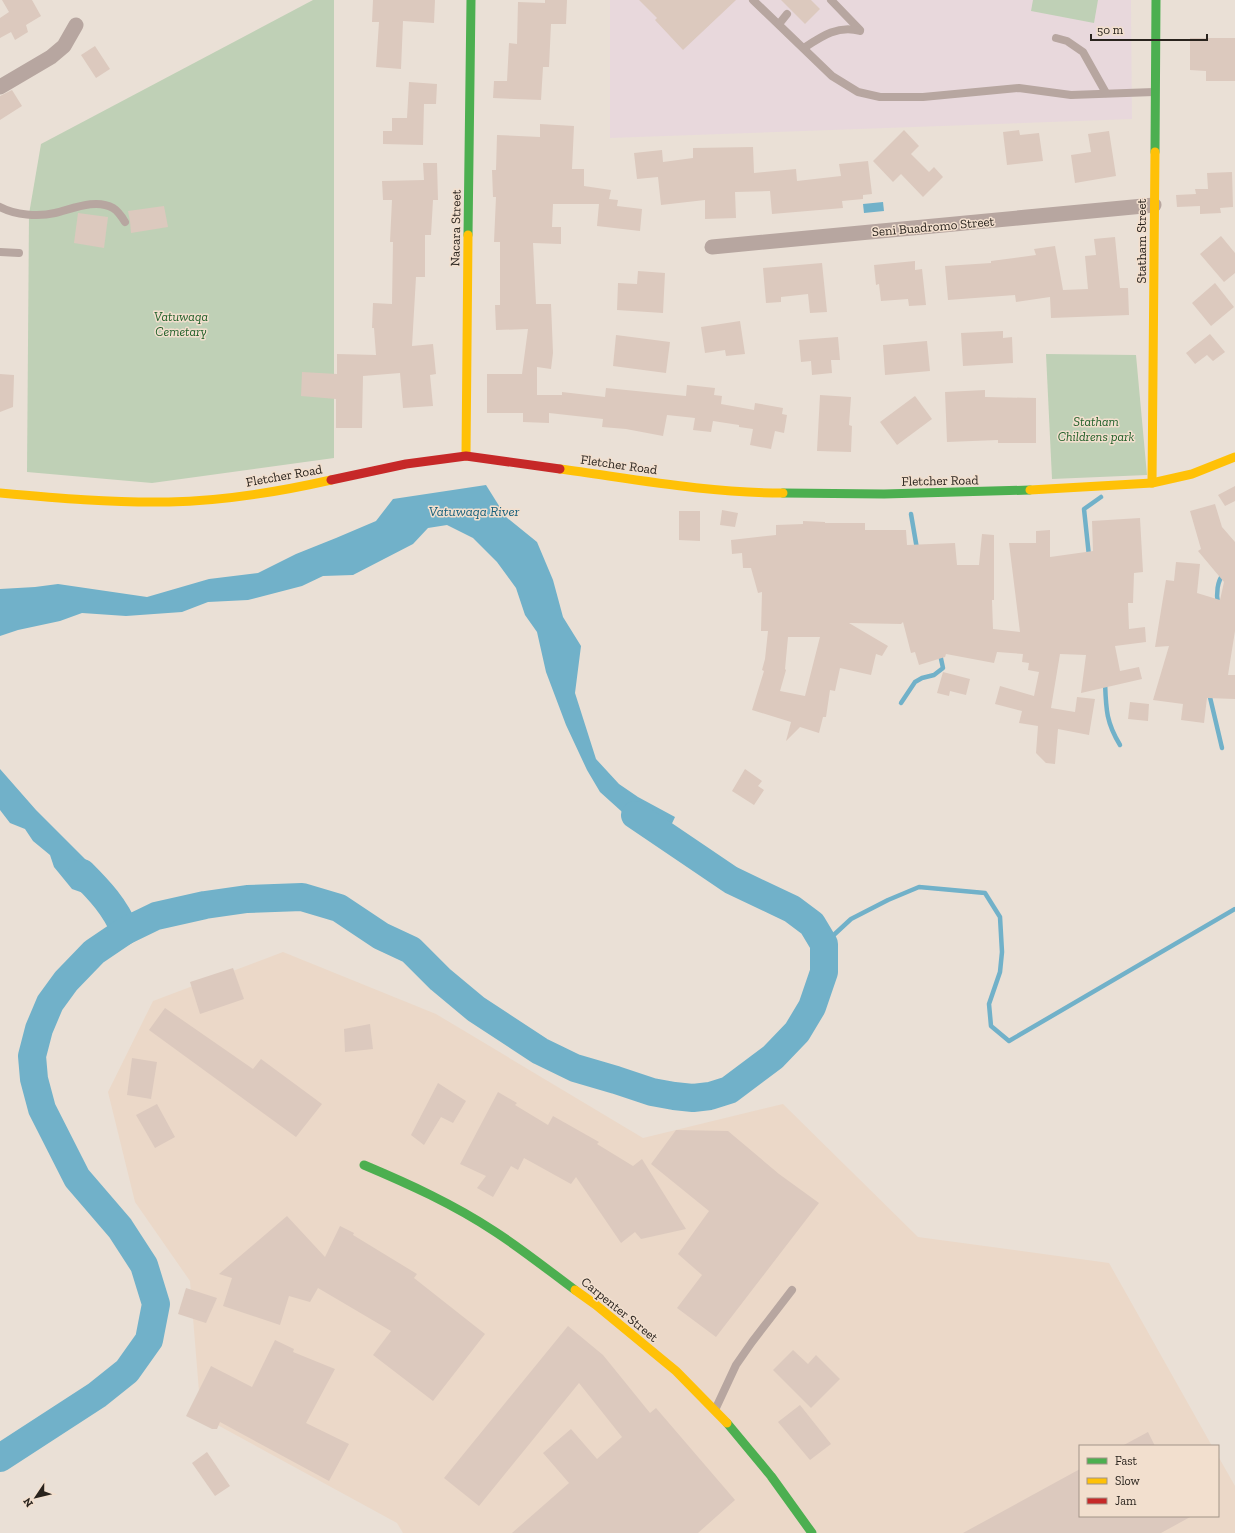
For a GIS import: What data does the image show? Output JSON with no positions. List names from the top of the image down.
{
  "streets": {
    "street": [
      "Seni Buadromo Street",
      "Nacara Street",
      "Statham Street",
      "Fletcher Road",
      "Carpenter Street"
    ]
  },
  "crossings": [
    ["Seni Buadromo Street", "Statham Street"],
    ["Nacara Street", "Fletcher Road"],
    ["Statham Street", "Fletcher Road"]
  ],
  "water": ["Vatuwaqa River"],
  "parks": ["Vatuwaqa Cemetary", "Statham Childrens park"],
  "legend": ["Fast", "Slow", "Jam"],
  "scale_bar": "50 m",
  "north": "bottom left"
}
